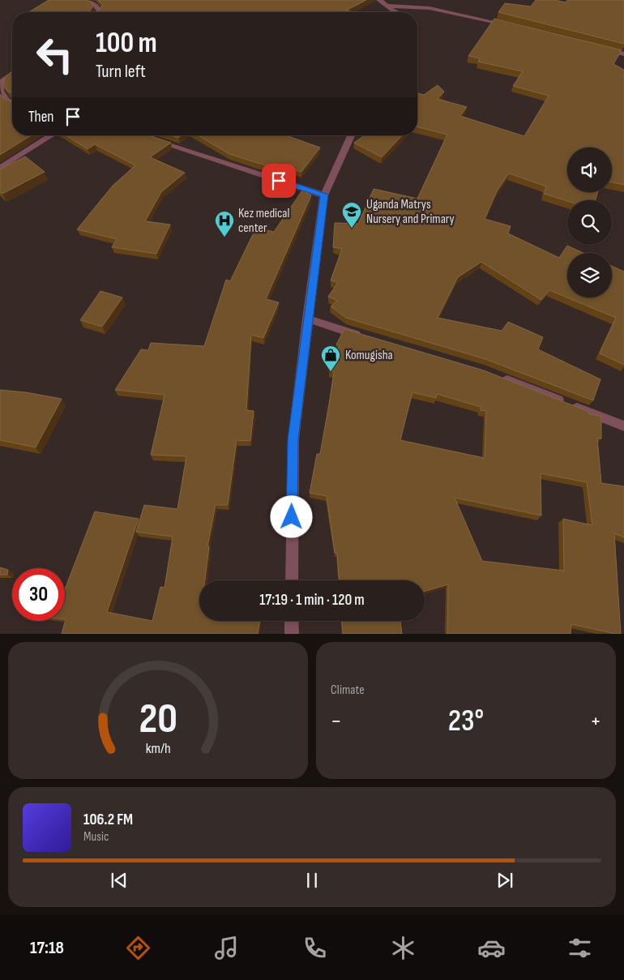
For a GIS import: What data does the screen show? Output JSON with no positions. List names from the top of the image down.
{
  "places": {
    "school or university": ["Uganda Matrys Nursery and Primary"],
    "hospital": ["Kez medical center"],
    "shop": ["Komugisha"]
  },
  "page": {
    "turn": ["100 m", "Turn left"],
    "then": "Then",
    "limit": "30",
    "trip": "17:19 · 1 min · 120 m",
    "tile": "Climate",
    "heat": ["−", "23°", "+"],
    "song": ["106.2 FM", "Music"],
    "tabs": "17:18",
    "gauge": ["20", "km/h"]
  }
}
